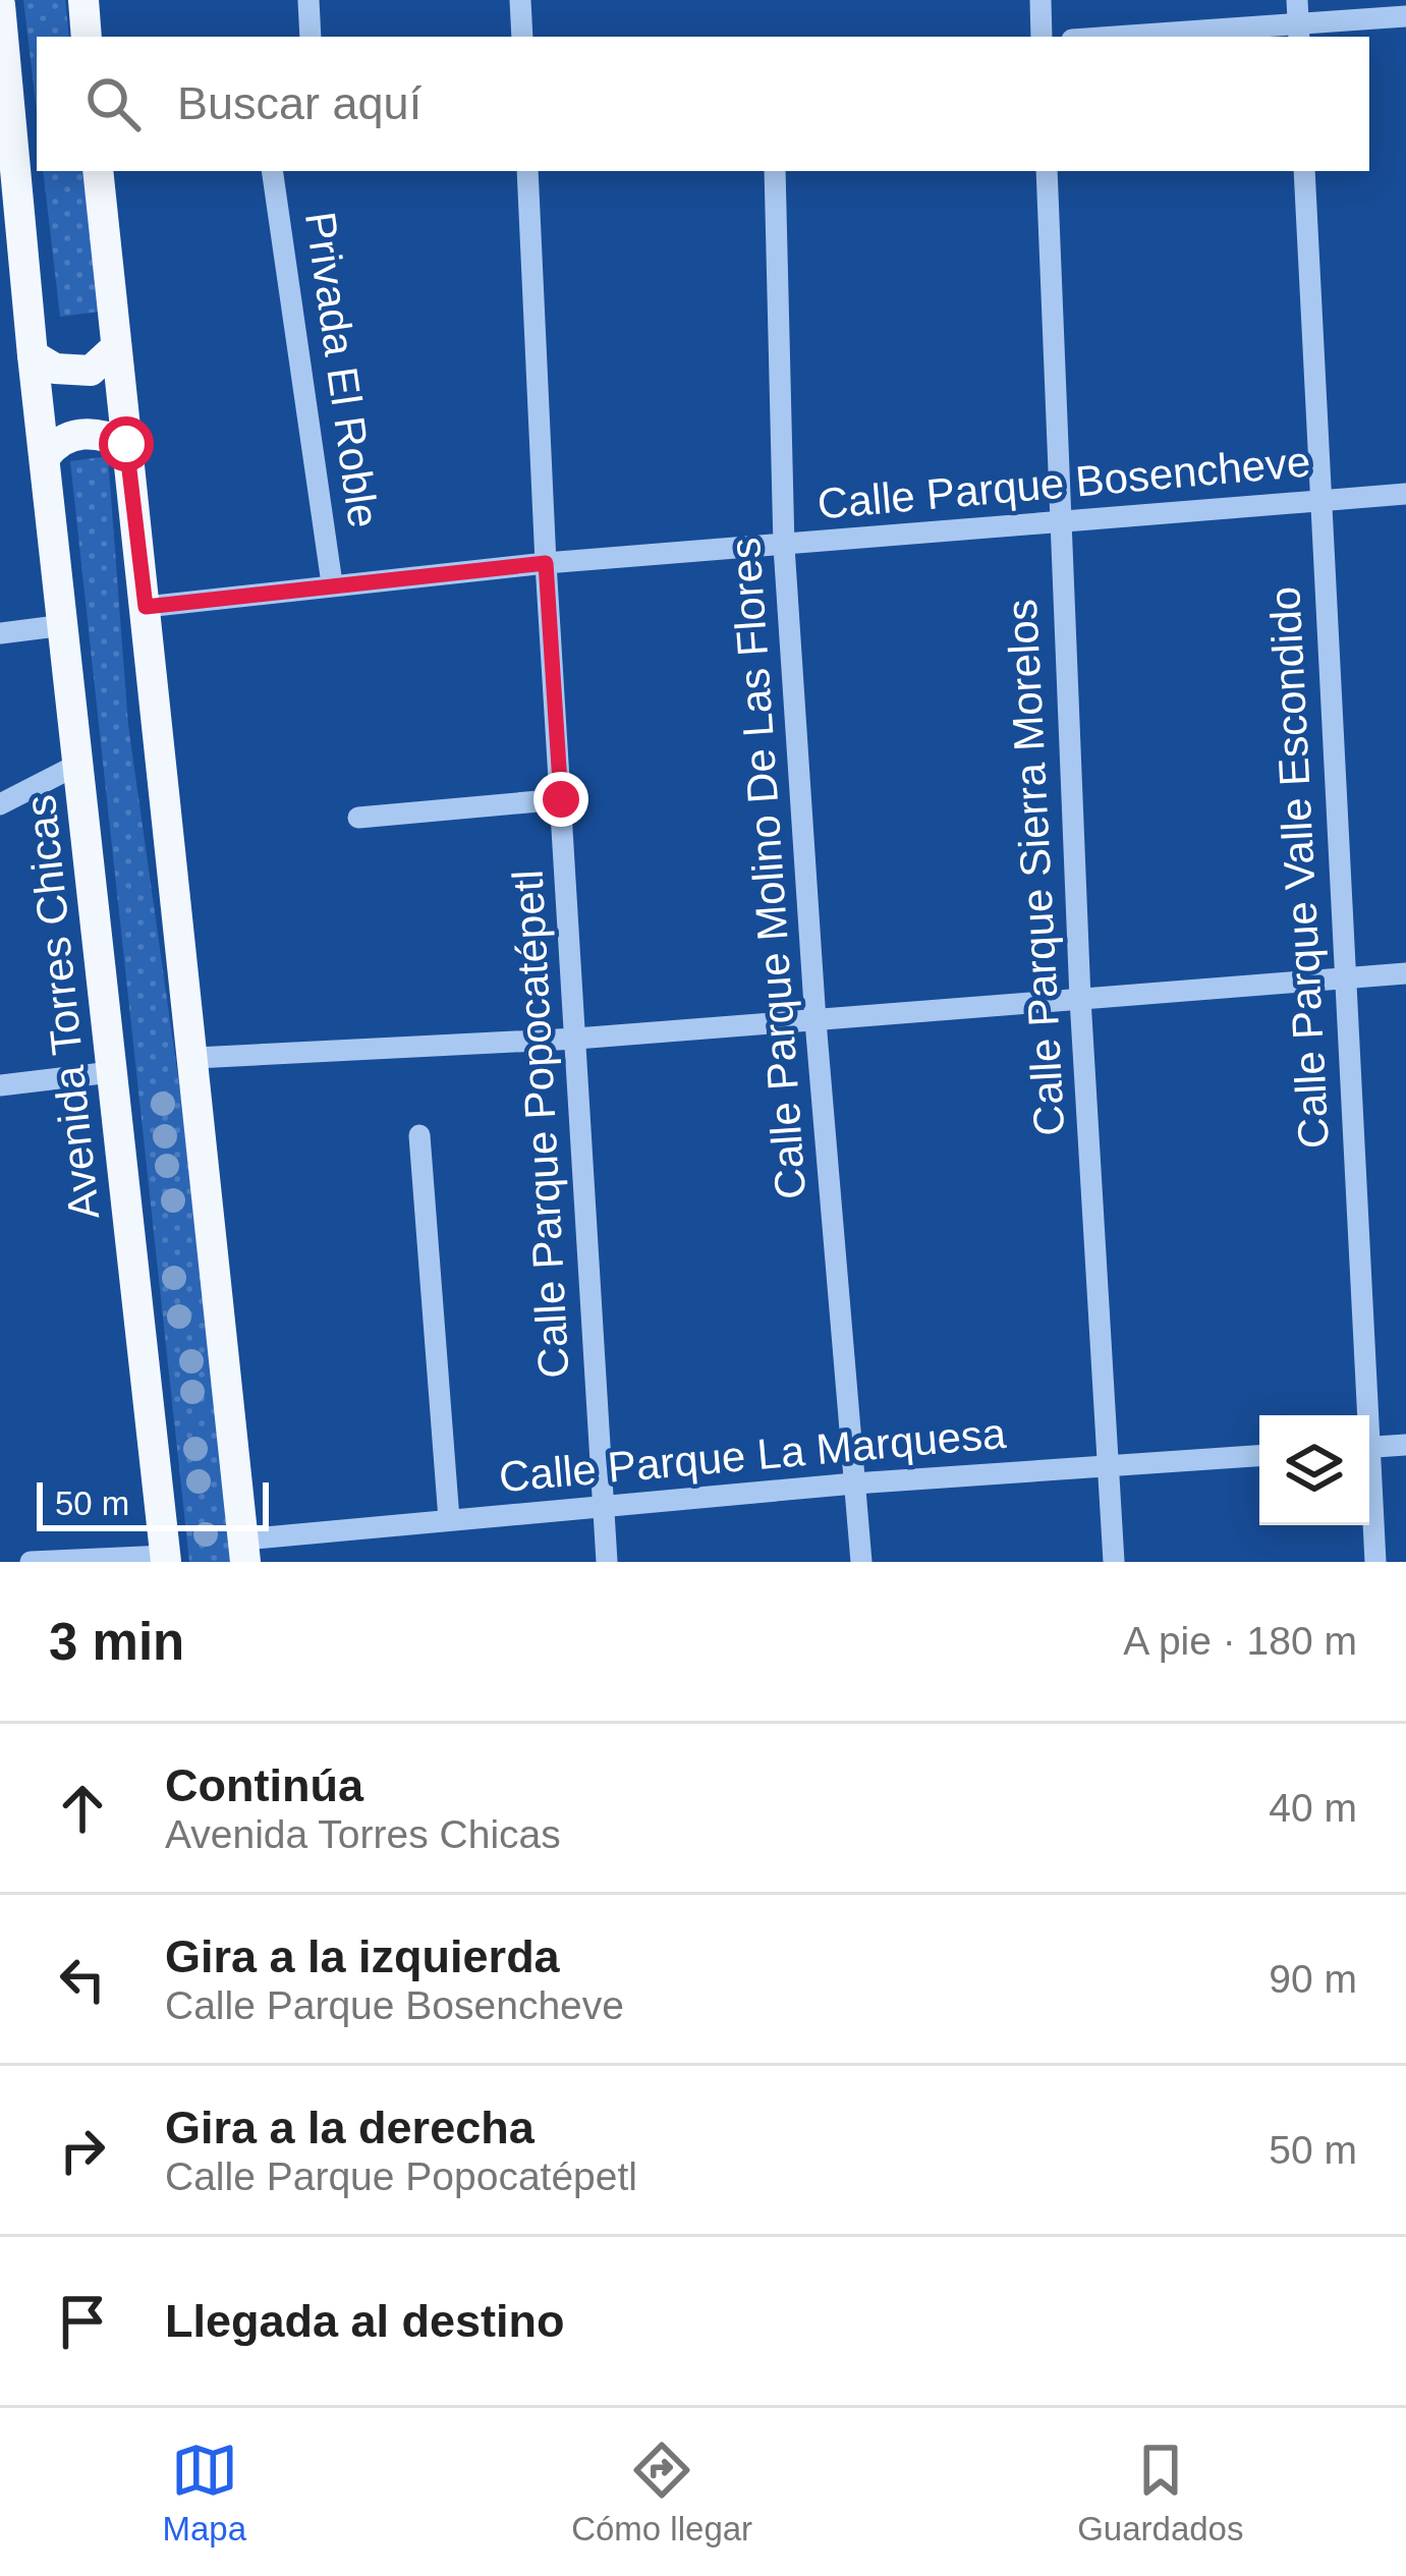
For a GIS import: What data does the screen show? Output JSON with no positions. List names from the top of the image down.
{
  "streets": {
    "main road": ["Avenida Torres Chicas"],
    "street": [
      "Privada El Roble",
      "Calle Parque Bosencheve",
      "Calle Parque Sierra Morelos",
      "Calle Parque Valle Escondido",
      "Calle Parque Molino De Las Flores",
      "Calle Parque Popocatépetl",
      "Calle Parque La Marquesa"
    ]
  },
  "crossings": [
    ["Privada El Roble", "Calle Parque Bosencheve"],
    ["Calle Parque Bosencheve", "Calle Parque Sierra Morelos"],
    ["Calle Parque Bosencheve", "Calle Parque Valle Escondido"],
    ["Calle Parque Bosencheve", "Calle Parque Molino De Las Flores"],
    ["Calle Parque Bosencheve", "Calle Parque Popocatépetl"],
    ["Calle Parque Sierra Morelos", "Calle Parque La Marquesa"],
    ["Calle Parque Molino De Las Flores", "Calle Parque La Marquesa"],
    ["Calle Parque Popocatépetl", "Calle Parque La Marquesa"]
  ],
  "scale_bar": "50 m",
  "page": {
    "search": "Buscar aquí",
    "scale": "50 m",
    "heading": ["3 min", "A pie · 180 m"],
    "list": [
      ["Continúa", "Avenida Torres Chicas", "40 m"],
      ["Gira a la izquierda", "Calle Parque Bosencheve", "90 m"],
      ["Gira a la derecha", "Calle Parque Popocatépetl", "50 m"],
      "Llegada al destino"
    ],
    "nav": ["Mapa", "Cómo llegar", "Guardados"]
  }
}
